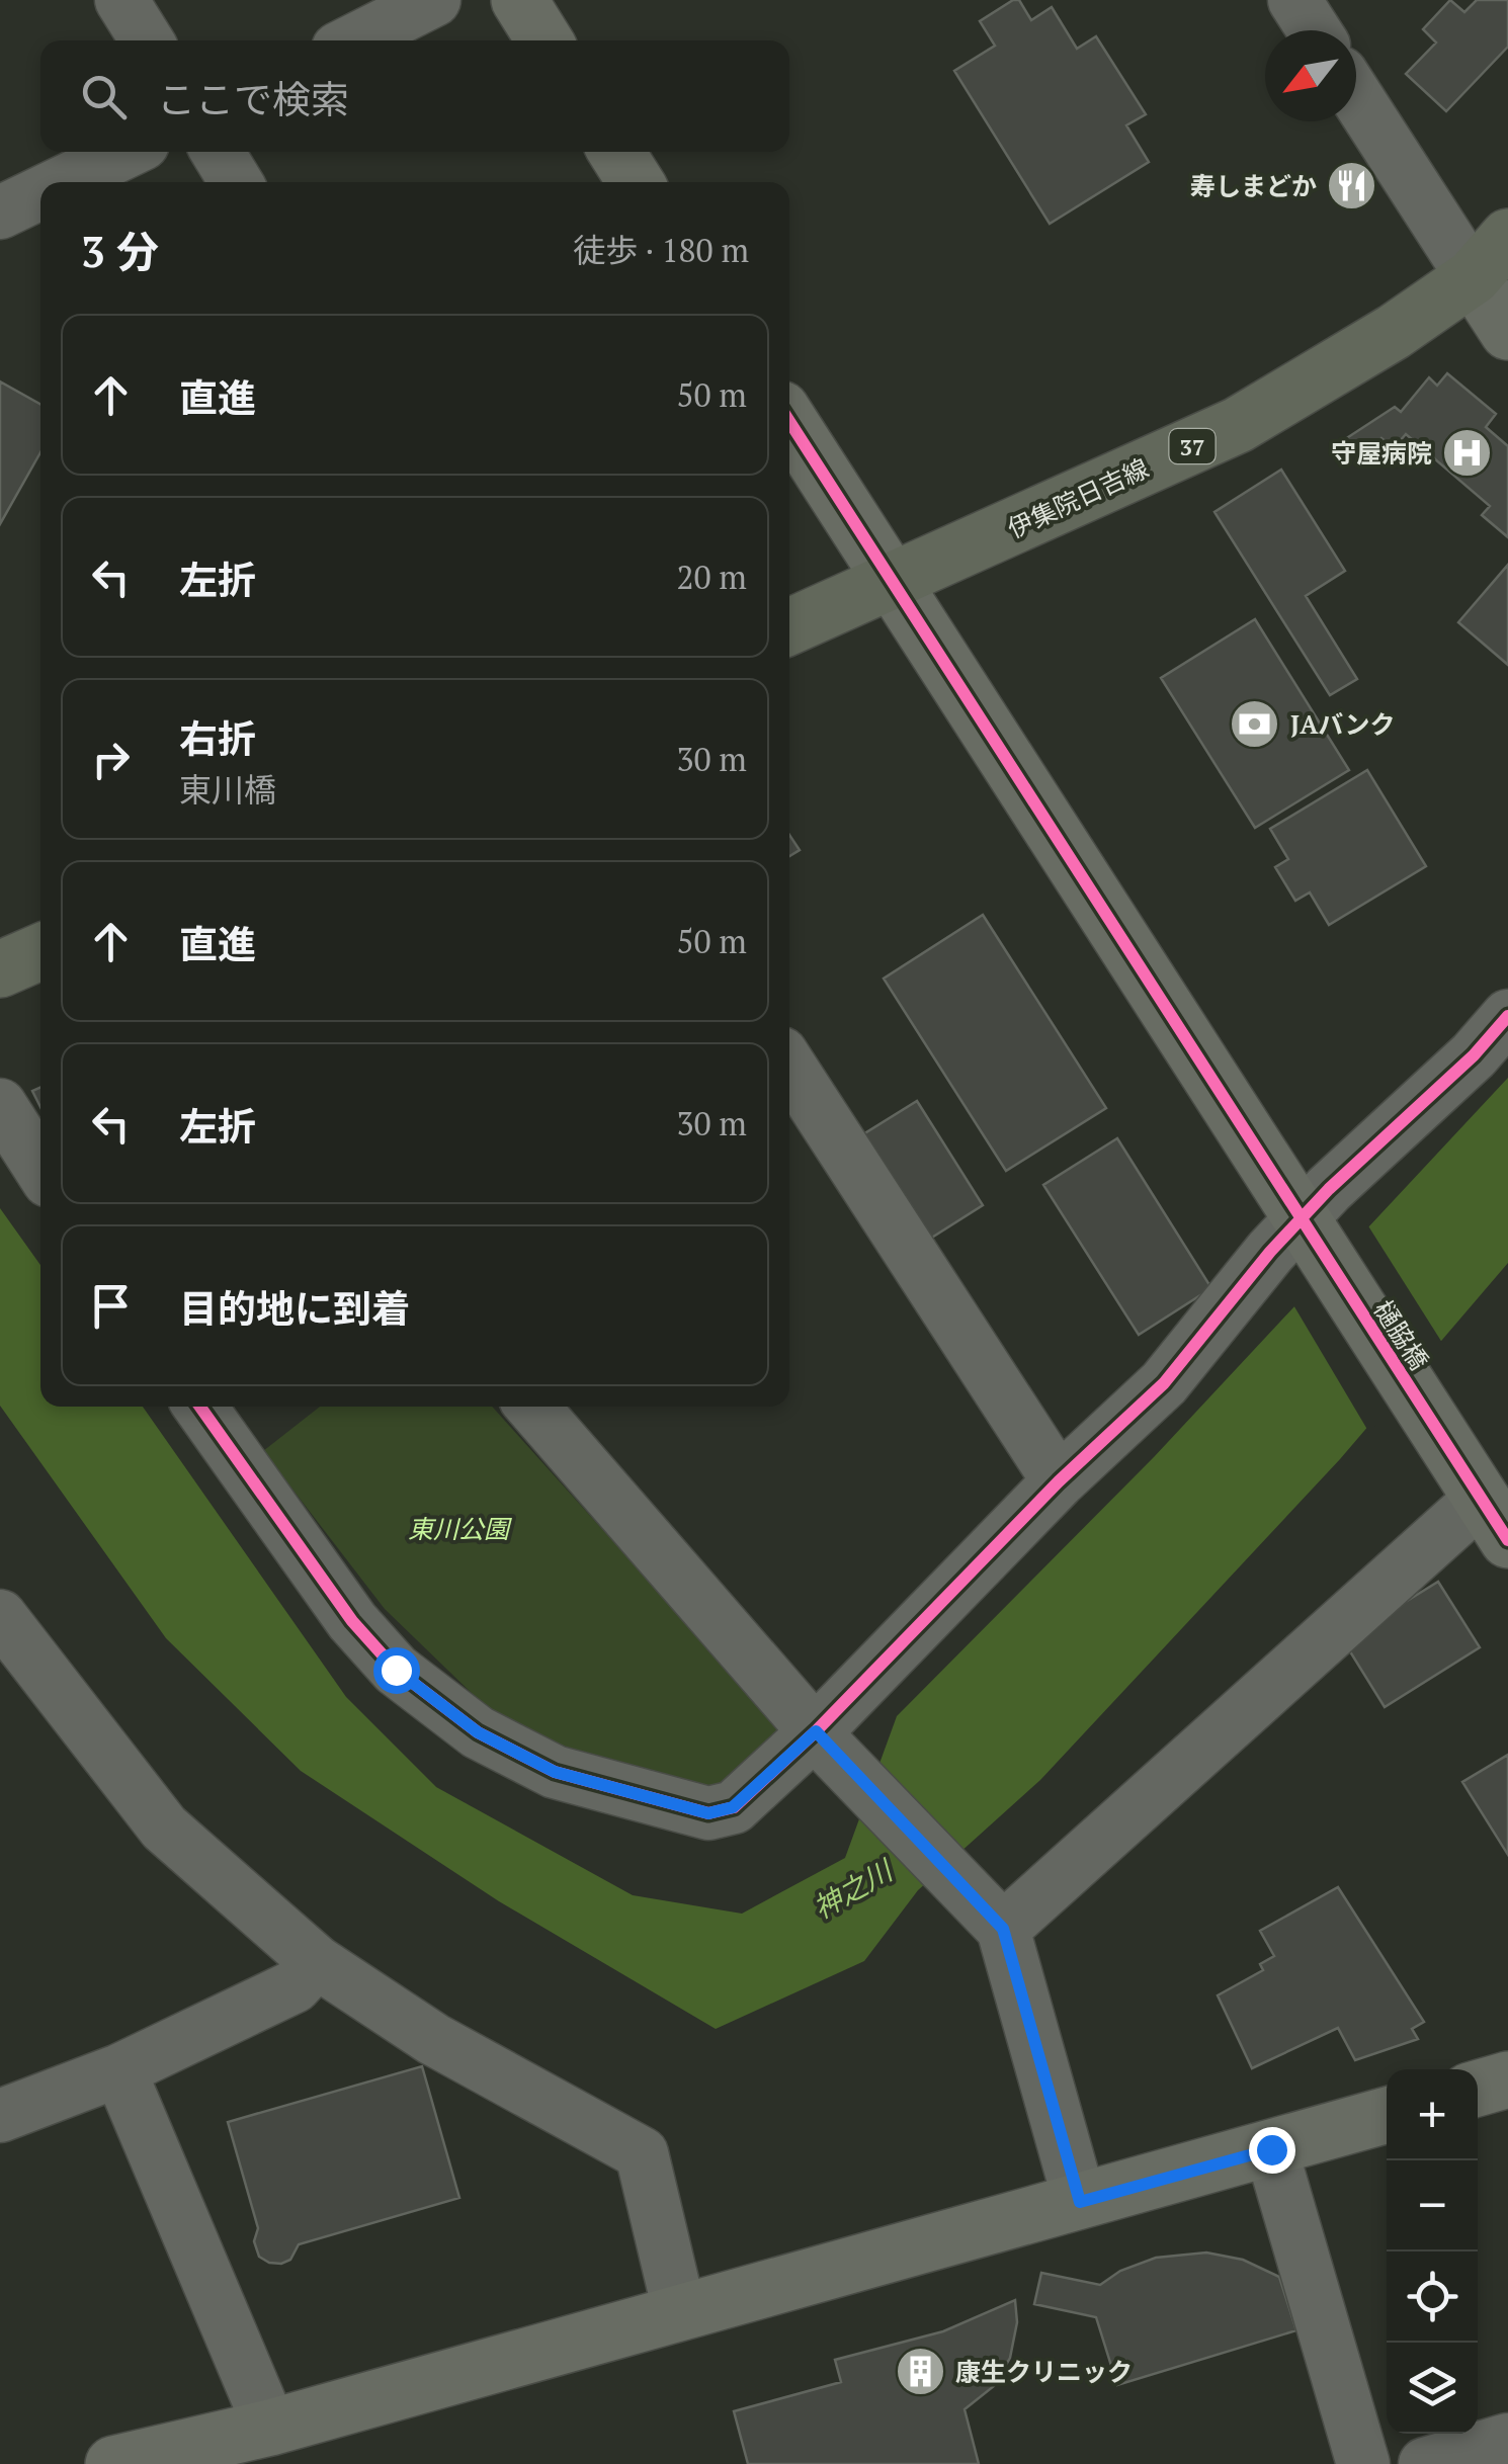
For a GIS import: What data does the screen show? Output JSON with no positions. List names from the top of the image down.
{
  "streets": {
    "main road": ["37", "伊集院日吉線"],
    "street": ["樋脇橋"]
  },
  "crossings": [
    ["伊集院日吉線", "樋脇橋"]
  ],
  "water": ["神之川"],
  "parks": ["東川公園"],
  "places": {
    "restaurant": ["寿しまどか"],
    "hospital": ["守屋病院"],
    "bank": ["JAバンク"],
    "building": ["康⽣クリニック"]
  },
  "north": "bottom left",
  "page": {
    "search": "ここで検索",
    "heading": ["3 分", "徒歩 · 180 m"],
    "list": [
      ["直進", "50 m"],
      ["左折", "20 m"],
      ["右折", "東川橋", "30 m"],
      ["直進", "50 m"],
      ["左折", "30 m"],
      "目的地に到着"
    ],
    "map_buttons": ["+", "−"]
  }
}
